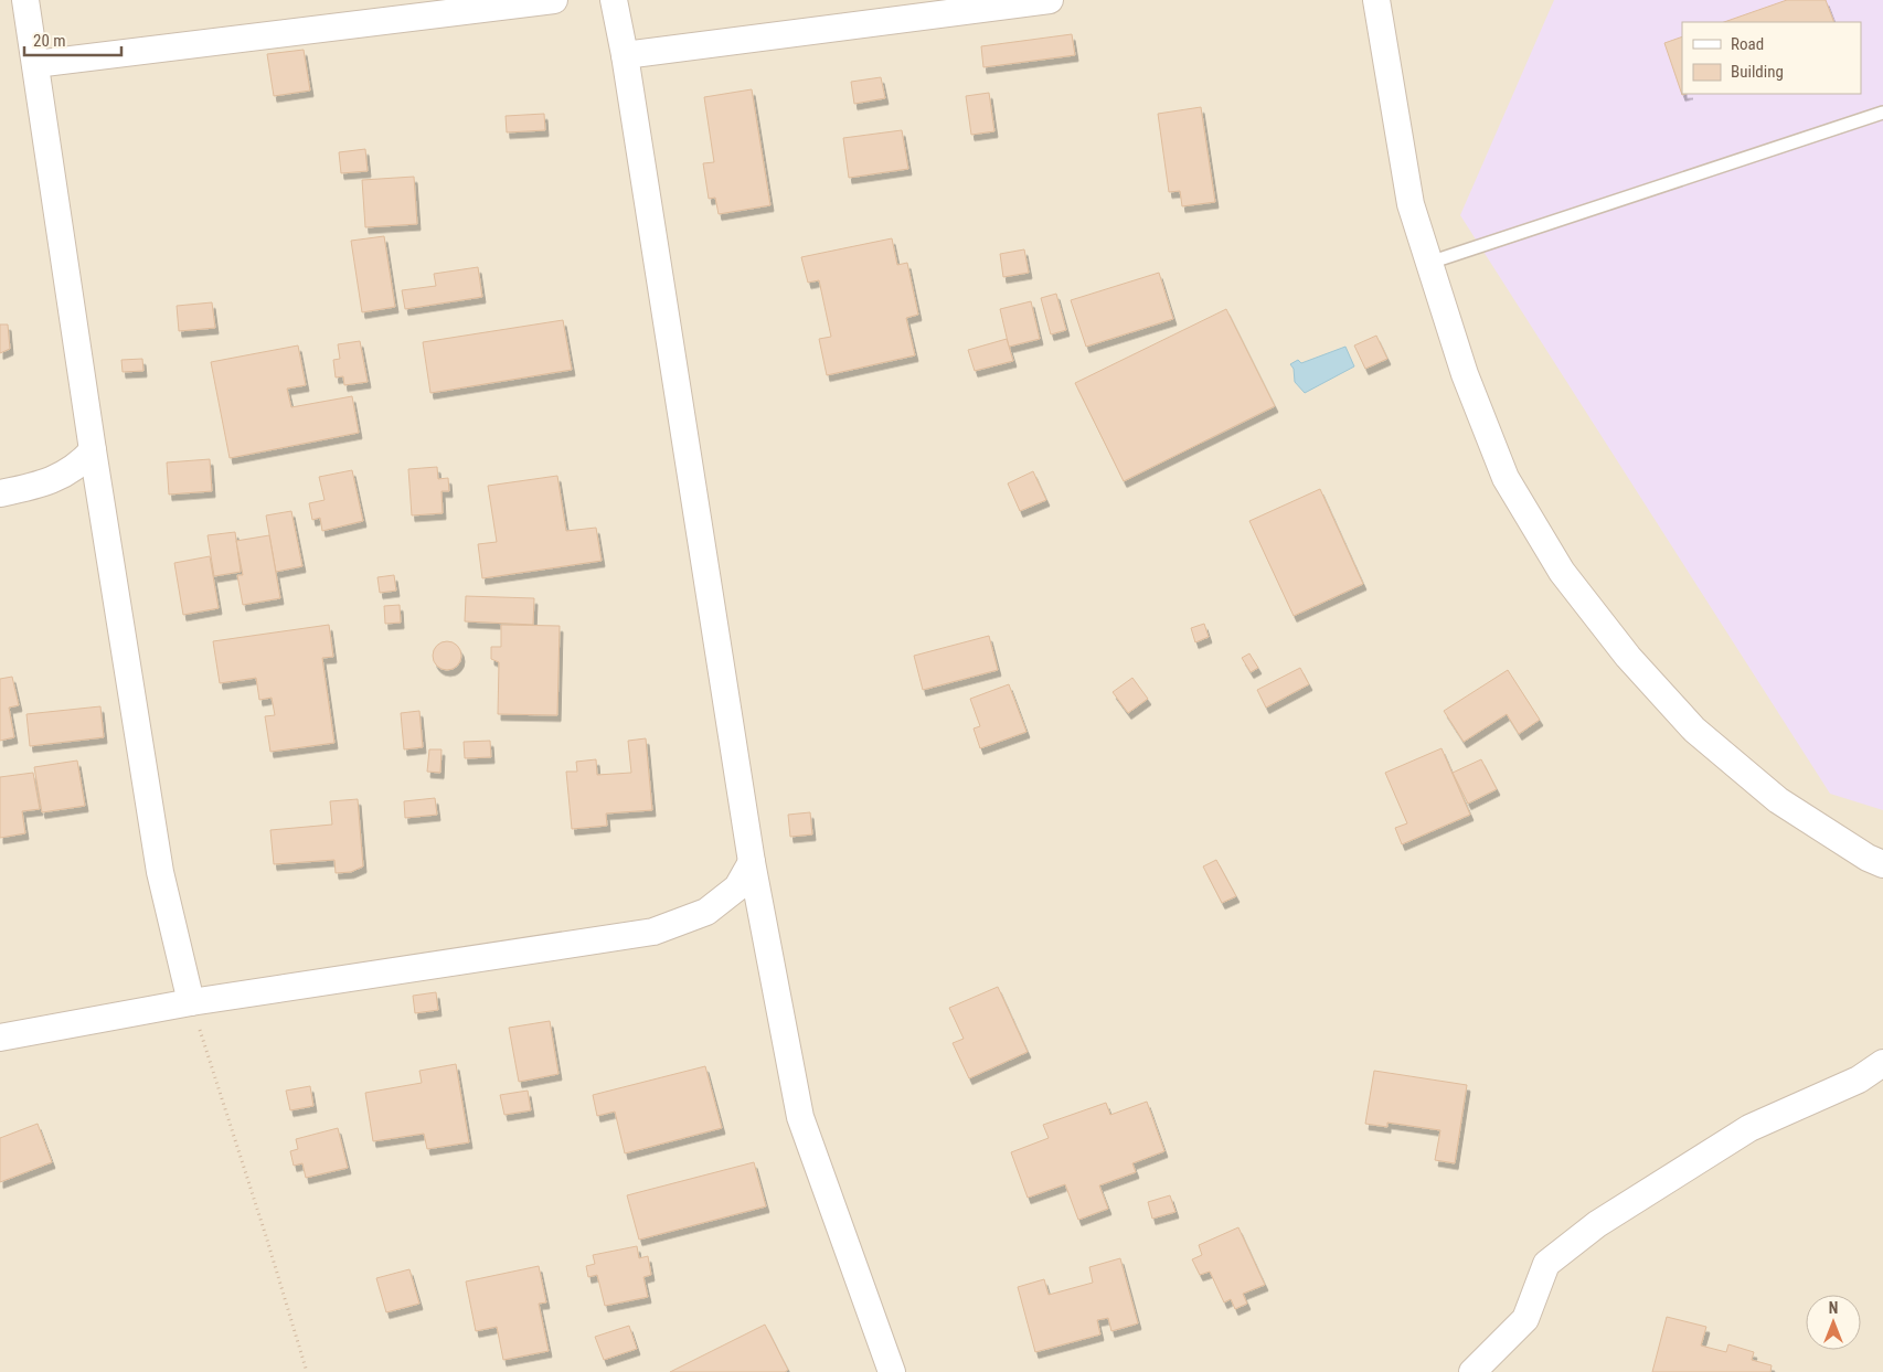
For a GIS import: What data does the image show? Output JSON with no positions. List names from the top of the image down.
{
  "legend": ["Road", "Building"],
  "scale_bar": "20 m",
  "north": "top"
}
